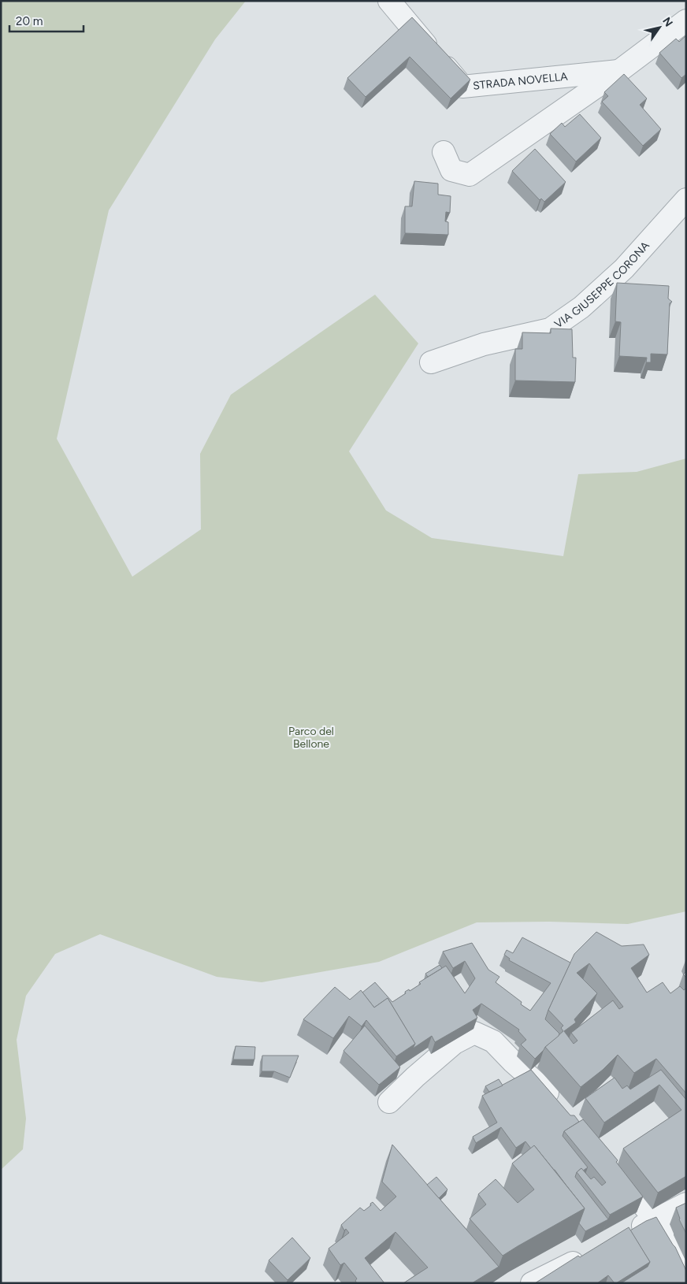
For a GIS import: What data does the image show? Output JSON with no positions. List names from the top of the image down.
{
  "streets": {
    "street": ["STRADA NOVELLA", "VIA GIUSEPPE CORONA"]
  },
  "parks": ["Parco del Bellone"],
  "scale_bar": "20 m",
  "north": "top right"
}
